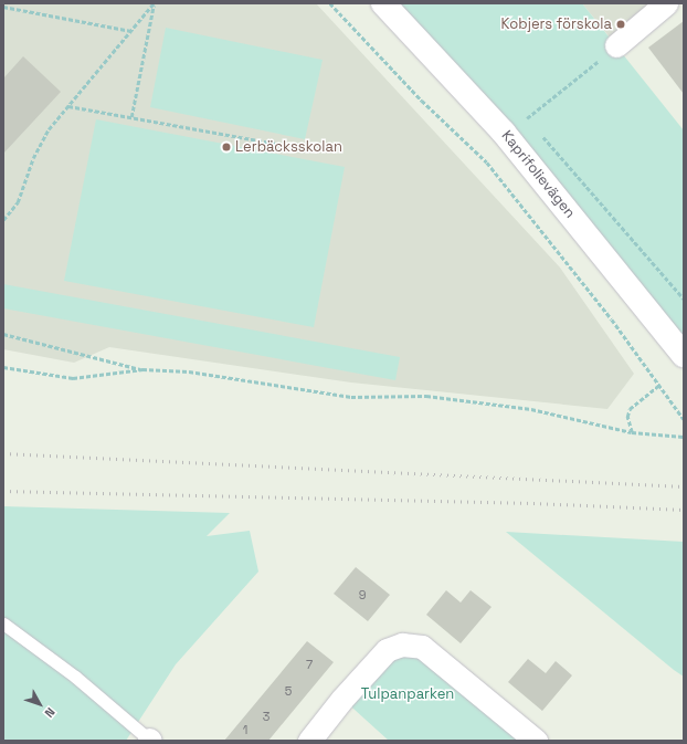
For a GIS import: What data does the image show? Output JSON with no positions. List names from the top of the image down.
{
  "streets": {
    "main road": ["Kaprifolievägen"]
  },
  "parks": ["Tulpanparken"],
  "places": ["Kobjers förskola", "Lerbäcksskolan"],
  "house_numbers": [
    "9",
    "7",
    "5",
    "3",
    "1"
  ],
  "north": "bottom right"
}
